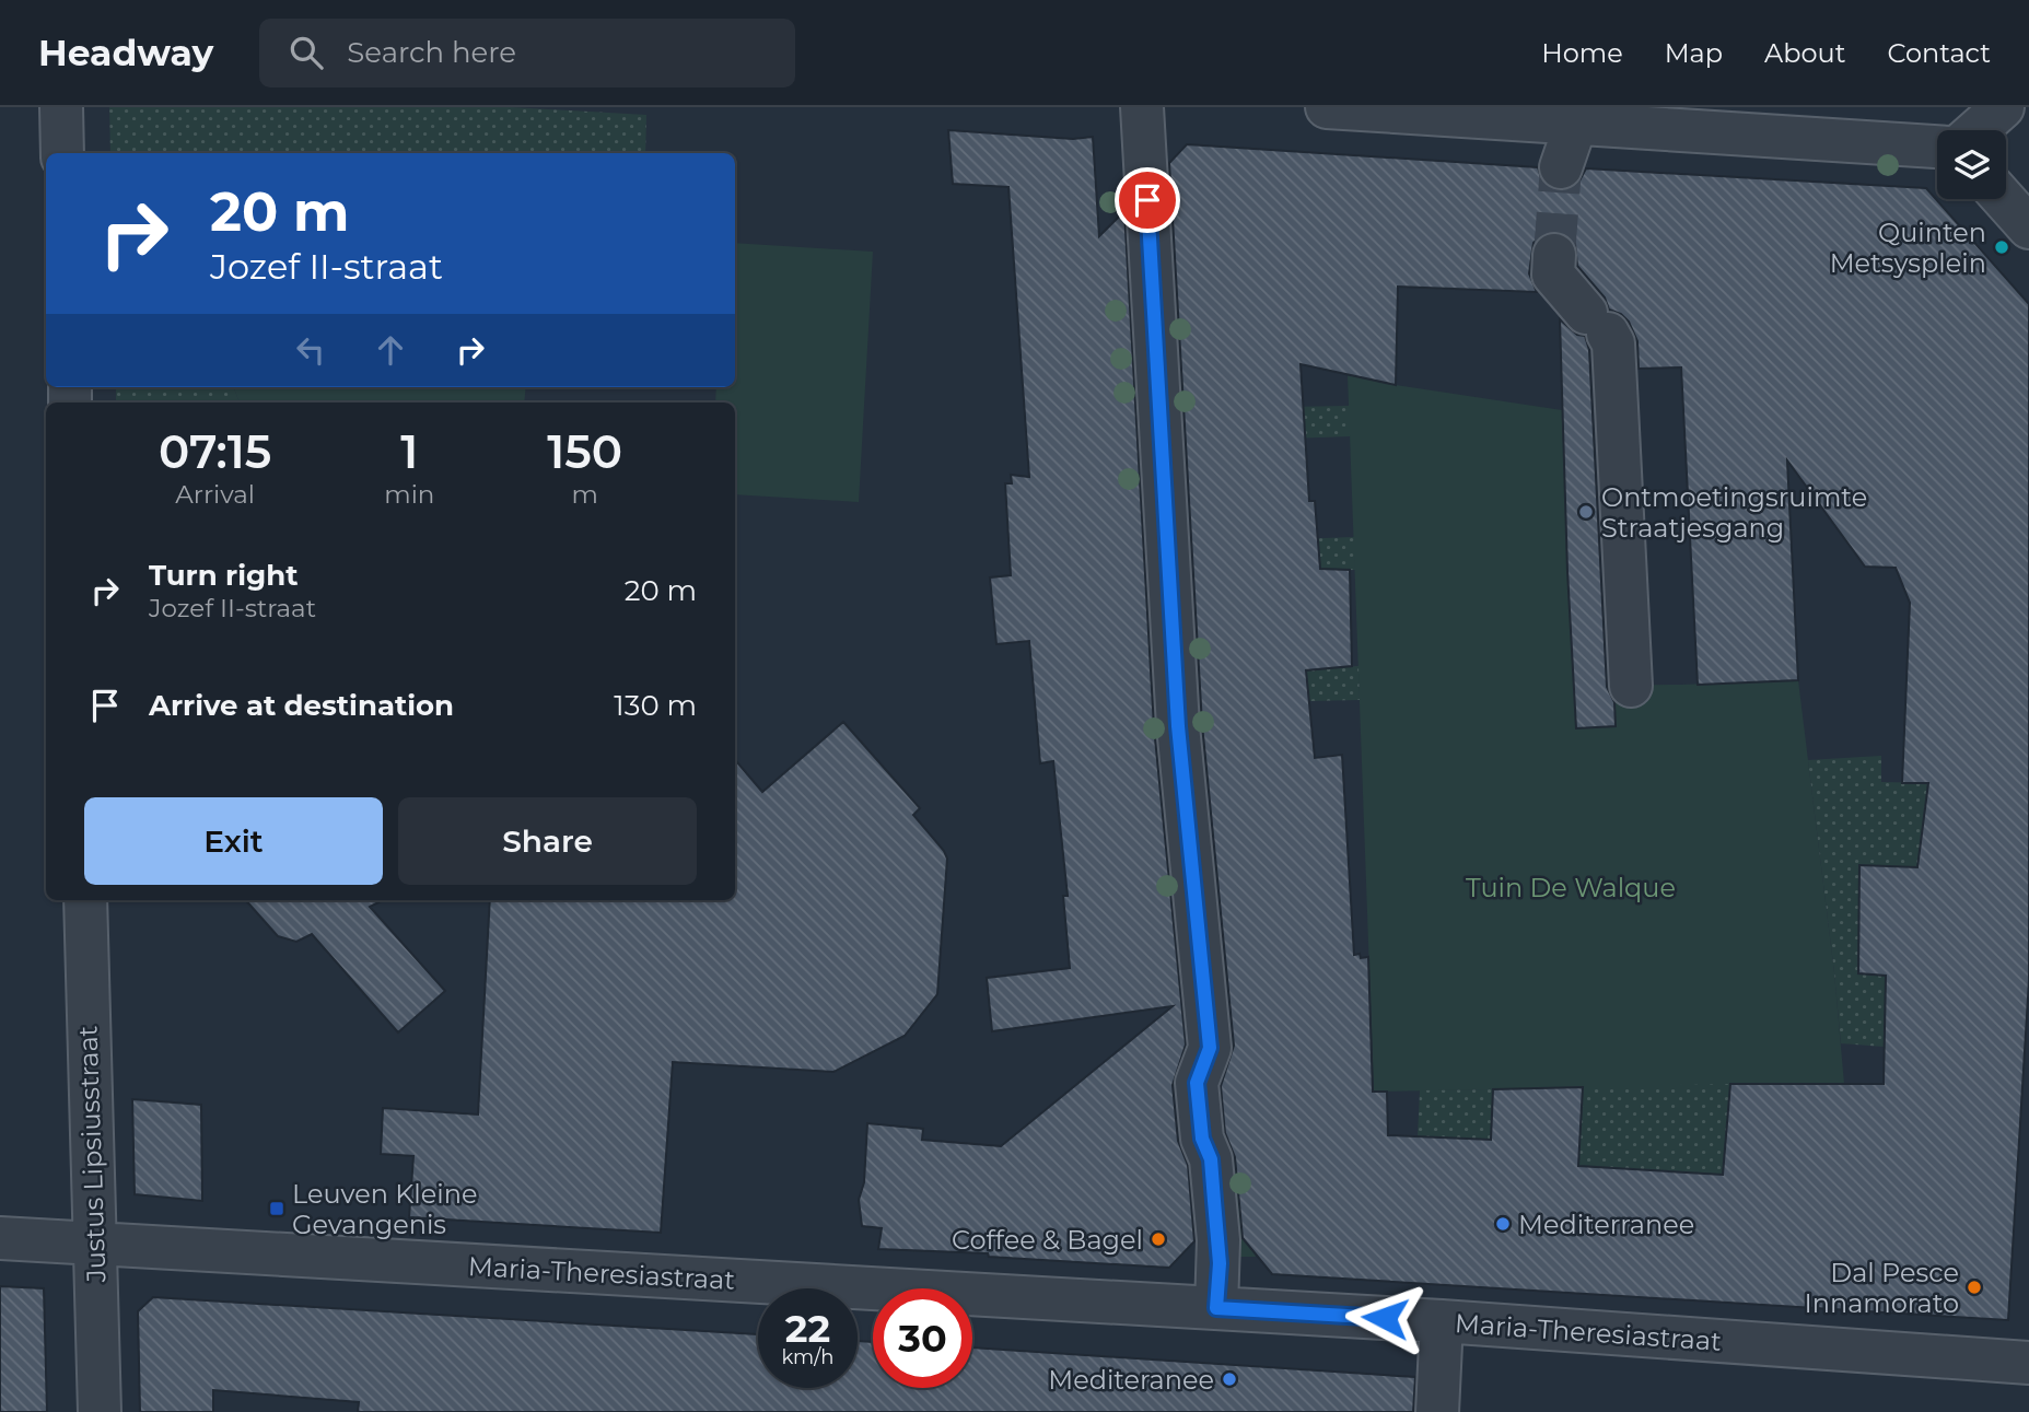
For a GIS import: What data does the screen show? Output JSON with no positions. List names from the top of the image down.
{
  "streets": {
    "street": ["Justus Lipsiusstraat", "Maria-Theresiastraat"]
  },
  "crossings": [
    ["Justus Lipsiusstraat", "Maria-Theresiastraat"]
  ],
  "parks": ["Tuin De Walque"],
  "places": {
    "other": [
      "Quinten Metsysplein",
      "Ontmoetingsruimte Straatjesgang",
      "Mediterranee",
      "Coffee & Bagel",
      "Dal Pesce Innamorato",
      "Mediteranee"
    ],
    "transit": ["Leuven Kleine Gevangenis"]
  },
  "page": {
    "header": "Headway",
    "search": "Search here",
    "nav": [
      "Home",
      "Map",
      "About",
      "Contact"
    ],
    "turn": ["20 m", "Jozef II-straat"],
    "eta": [
      "07:15",
      "Arrival",
      "1",
      "min",
      "150",
      "m"
    ],
    "list": [
      {
        "name": "Turn right",
        "note": "Jozef II-straat",
        "value": "20 m"
      },
      {
        "name": "Arrive at destination",
        "value": "130 m"
      }
    ],
    "buttons": ["Exit", "Share"],
    "speed": "22 km/h",
    "limit": "30"
  }
}
